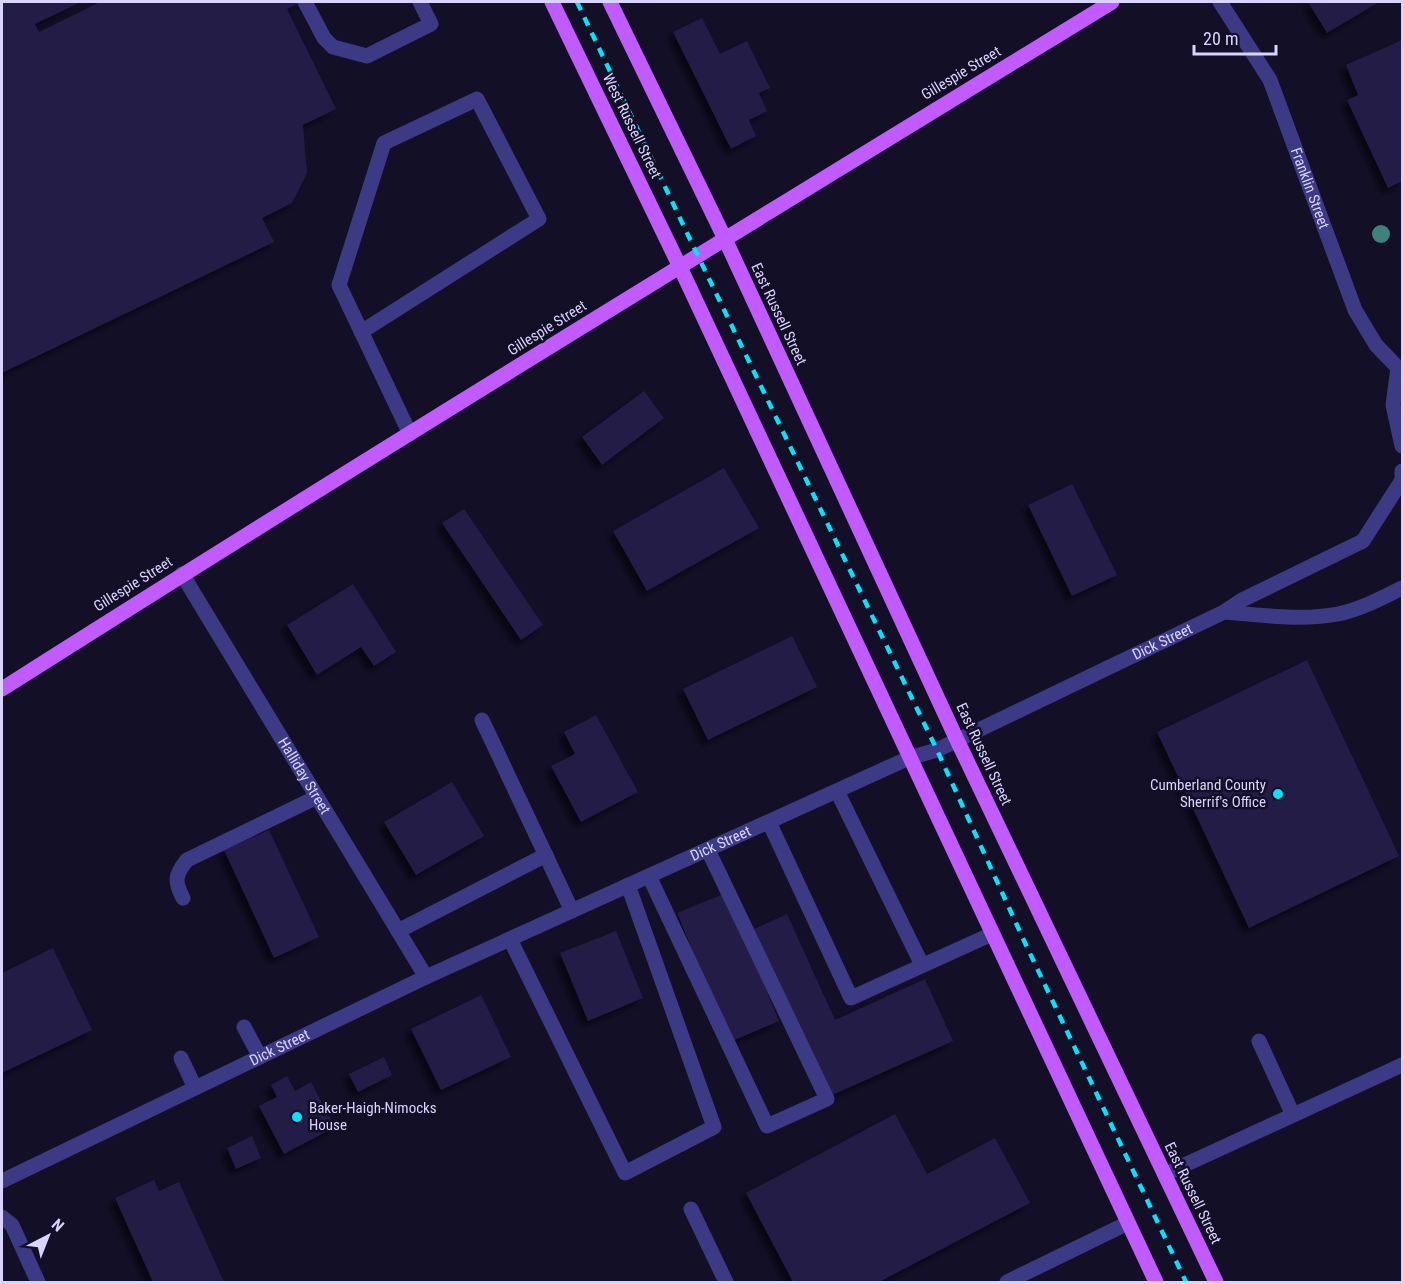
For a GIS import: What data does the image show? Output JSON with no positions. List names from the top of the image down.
{
  "streets": {
    "main road": ["Gillespie Street", "West Russell Street", "East Russell Street"],
    "street": ["Franklin Street", "Dick Street", "Halliday Street"]
  },
  "crossings": [
    ["Gillespie Street", "West Russell Street"],
    ["Gillespie Street", "East Russell Street"],
    ["Gillespie Street", "Halliday Street"],
    ["East Russell Street", "Dick Street"],
    ["Dick Street", "Halliday Street"]
  ],
  "places": ["Cumberland County Sherrif's Office", "Baker-Haigh-Nimocks House"],
  "scale_bar": "20 m",
  "north": "top right"
}
